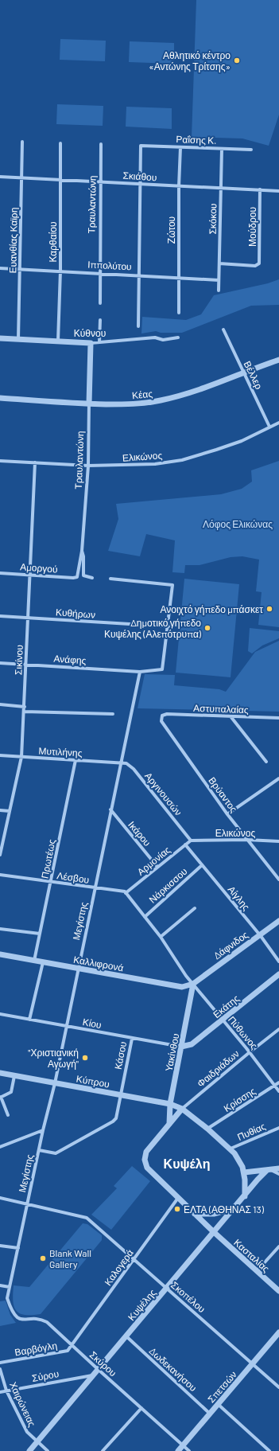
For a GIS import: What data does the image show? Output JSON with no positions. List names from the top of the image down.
{
  "streets": {
    "street": [
      "Ραΐσης Κ.",
      "Σκιάθου",
      "Τραυλαντώνη",
      "Σκόκου",
      "Μούδρου",
      "Ζώτου",
      "Ευανθίας Καϊρη",
      "Καρθαίου",
      "Ιππολύτου",
      "Κύθνου",
      "Βέλλερ",
      "Κέας",
      "Ελικώνος",
      "Αμοργού",
      "Κυθήρων",
      "Ανάφης",
      "Σικίνου",
      "Αστυπαλαίας",
      "Μυτιλήνης",
      "Αργινουσών",
      "Βρύαντος",
      "Ικάρου",
      "Πρωτέως",
      "Αρμονίας",
      "Λέσβου",
      "Νάρκισσου",
      "Αίγλης",
      "Μεγίστης",
      "Δάφνιδος",
      "Καλλιφρονά",
      "Εκάτης",
      "Κίου",
      "Πύθωνος",
      "Υακίνθου",
      "Κάσου",
      "Φαιδριάδων",
      "Κύπρου",
      "Κρίσσης",
      "Πυθίας",
      "Κασταλίας",
      "Καλογερά",
      "Σκοπέλου",
      "Κυψέλης",
      "Βαρβόγλη",
      "Σκύρου",
      "Δωδεκανήσου",
      "Σύρου",
      "Σπετσών",
      "Χαιρώνειας"
    ]
  },
  "crossings": [
    ["Ραΐσης Κ.", "Σκιάθου"],
    ["Ραΐσης Κ.", "Σκόκου"],
    ["Ραΐσης Κ.", "Ζώτου"],
    ["Σκιάθου", "Τραυλαντώνη"],
    ["Σκιάθου", "Σκόκου"],
    ["Σκιάθου", "Μούδρου"],
    ["Σκιάθου", "Ζώτου"],
    ["Σκιάθου", "Ευανθίας Καϊρη"],
    ["Σκιάθου", "Καρθαίου"],
    ["Τραυλαντώνη", "Ιππολύτου"],
    ["Τραυλαντώνη", "Κύθνου"],
    ["Τραυλαντώνη", "Κέας"],
    ["Τραυλαντώνη", "Ελικώνος"],
    ["Τραυλαντώνη", "Αμοργού"],
    ["Σκόκου", "Μούδρου"],
    ["Σκόκου", "Ιππολύτου"],
    ["Ζώτου", "Ιππολύτου"],
    ["Ευανθίας Καϊρη", "Ιππολύτου"],
    ["Ευανθίας Καϊρη", "Κύθνου"],
    ["Καρθαίου", "Ιππολύτου"],
    ["Καρθαίου", "Κύθνου"],
    ["Βέλλερ", "Κέας"],
    ["Βέλλερ", "Ελικώνος"],
    ["Ελικώνος", "Σικίνου"],
    ["Ελικώνος", "Αργινουσών"],
    ["Ελικώνος", "Βρύαντος"],
    ["Ελικώνος", "Αρμονίας"],
    ["Αμοργού", "Σικίνου"],
    ["Κυθήρων", "Σικίνου"],
    ["Ανάφης", "Σικίνου"],
    ["Ανάφης", "Μεγίστης"],
    ["Σικίνου", "Μυτιλήνης"],
    ["Αστυπαλαίας", "Βρύαντος"],
    ["Μυτιλήνης", "Αργινουσών"],
    ["Μυτιλήνης", "Πρωτέως"],
    ["Μυτιλήνης", "Μεγίστης"],
    ["Αργινουσών", "Αρμονίας"],
    ["Αργινουσών", "Μεγίστης"],
    ["Ικάρου", "Αρμονίας"],
    ["Ικάρου", "Μεγίστης"],
    ["Πρωτέως", "Λέσβου"],
    ["Πρωτέως", "Καλλιφρονά"],
    ["Αρμονίας", "Λέσβου"],
    ["Αρμονίας", "Αίγλης"],
    ["Αρμονίας", "Πύθωνος"],
    ["Λέσβου", "Μεγίστης"],
    ["Λέσβου", "Πύθωνος"],
    ["Νάρκισσου", "Αίγλης"],
    ["Νάρκισσου", "Πύθωνος"],
    ["Αίγλης", "Δάφνιδος"],
    ["Μεγίστης", "Καλλιφρονά"],
    ["Μεγίστης", "Κίου"],
    ["Μεγίστης", "Κάσου"],
    ["Μεγίστης", "Κύπρου"],
    ["Μεγίστης", "Σκοπέλου"],
    ["Μεγίστης", "Σκύρου"],
    ["Δάφνιδος", "Καλλιφρονά"],
    ["Δάφνιδος", "Πύθωνος"],
    ["Δάφνιδος", "Υακίνθου"],
    ["Καλλιφρονά", "Πύθωνος"],
    ["Καλλιφρονά", "Υακίνθου"],
    ["Εκάτης", "Κίου"],
    ["Εκάτης", "Πύθωνος"],
    ["Εκάτης", "Υακίνθου"],
    ["Κίου", "Υακίνθου"],
    ["Κίου", "Κάσου"],
    ["Πύθωνος", "Υακίνθου"],
    ["Πύθωνος", "Φαιδριάδων"],
    ["Πύθωνος", "Κρίσσης"],
    ["Υακίνθου", "Φαιδριάδων"],
    ["Υακίνθου", "Κύπρου"],
    ["Υακίνθου", "Κρίσσης"],
    ["Υακίνθου", "Πυθίας"],
    ["Υακίνθου", "Κασταλίας"],
    ["Υακίνθου", "Καλογερά"],
    ["Υακίνθου", "Κυψέλης"],
    ["Κάσου", "Κύπρου"],
    ["Φαιδριάδων", "Κύπρου"],
    ["Φαιδριάδων", "Κρίσσης"],
    ["Φαιδριάδων", "Πυθίας"],
    ["Φαιδριάδων", "Κασταλίας"],
    ["Φαιδριάδων", "Καλογερά"],
    ["Φαιδριάδων", "Κυψέλης"],
    ["Κύπρου", "Κρίσσης"],
    ["Κύπρου", "Πυθίας"],
    ["Κύπρου", "Κασταλίας"],
    ["Κύπρου", "Καλογερά"],
    ["Κύπρου", "Κυψέλης"],
    ["Κρίσσης", "Πυθίας"],
    ["Κρίσσης", "Κασταλίας"],
    ["Κρίσσης", "Καλογερά"],
    ["Κρίσσης", "Κυψέλης"],
    ["Πυθίας", "Κασταλίας"],
    ["Πυθίας", "Καλογερά"],
    ["Πυθίας", "Κυψέλης"],
    ["Κασταλίας", "Καλογερά"],
    ["Κασταλίας", "Κυψέλης"],
    ["Καλογερά", "Σκοπέλου"],
    ["Καλογερά", "Κυψέλης"],
    ["Καλογερά", "Βαρβόγλη"],
    ["Καλογερά", "Σκύρου"],
    ["Σκοπέλου", "Κυψέλης"],
    ["Σκοπέλου", "Σπετσών"],
    ["Κυψέλης", "Σκύρου"],
    ["Κυψέλης", "Δωδεκανήσου"],
    ["Κυψέλης", "Σύρου"],
    ["Κυψέλης", "Χαιρώνειας"],
    ["Βαρβόγλη", "Σκύρου"],
    ["Σκύρου", "Σπετσών"],
    ["Δωδεκανήσου", "Σπετσών"],
    ["Σύρου", "Χαιρώνειας"]
  ],
  "districts": ["Κυψέλη"],
  "parks": ["Λόφος Ελικώνας"],
  "places": [
    "Αθλητικό κέντρο «Αντώνης Τρίτσης»",
    "Ανοιχτό γήπεδο μπάσκετ",
    "Δημοτικό γήπεδο Κυψέλης (Αλεπότρυπα)",
    "\"Χριστιανική Αγωγή\"",
    "ΕΛΤΑ (ΑΘΗΝΑΣ 13)",
    "Blank Wall Gallery"
  ]
}
